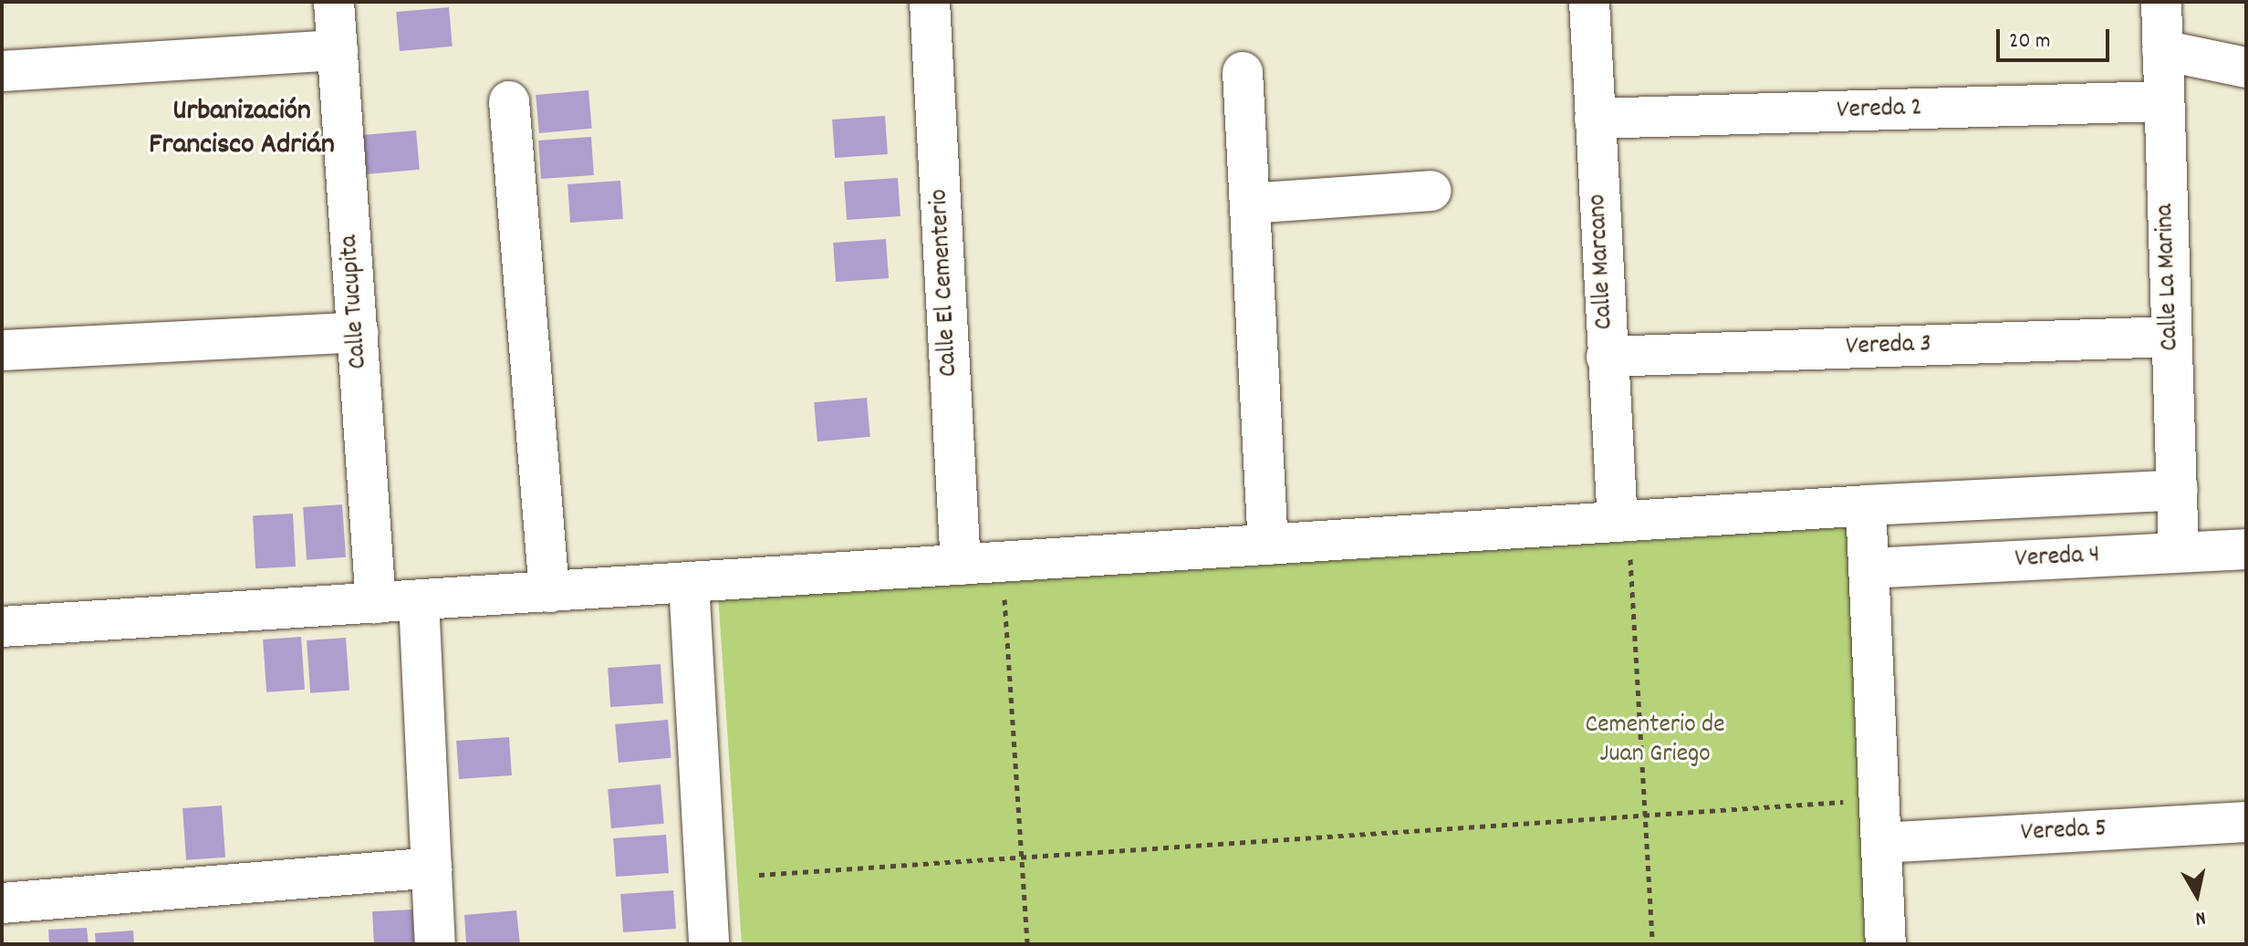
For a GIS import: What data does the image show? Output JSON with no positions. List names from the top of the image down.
{
  "streets": {
    "street": [
      "Vereda 2",
      "Calle Marcano",
      "Calle La Marina",
      "Calle El Cementerio",
      "Calle Tucupita",
      "Vereda 3",
      "Vereda 4",
      "Vereda 5"
    ]
  },
  "crossings": [
    ["Vereda 2", "Calle Marcano"],
    ["Vereda 2", "Calle La Marina"],
    ["Calle Marcano", "Vereda 3"],
    ["Calle La Marina", "Vereda 3"],
    ["Calle La Marina", "Vereda 4"]
  ],
  "districts": ["Urbanización Francisco Adrián"],
  "parks": ["Cementerio de Juan Griego"],
  "scale_bar": "20 m",
  "north": "bottom"
}
